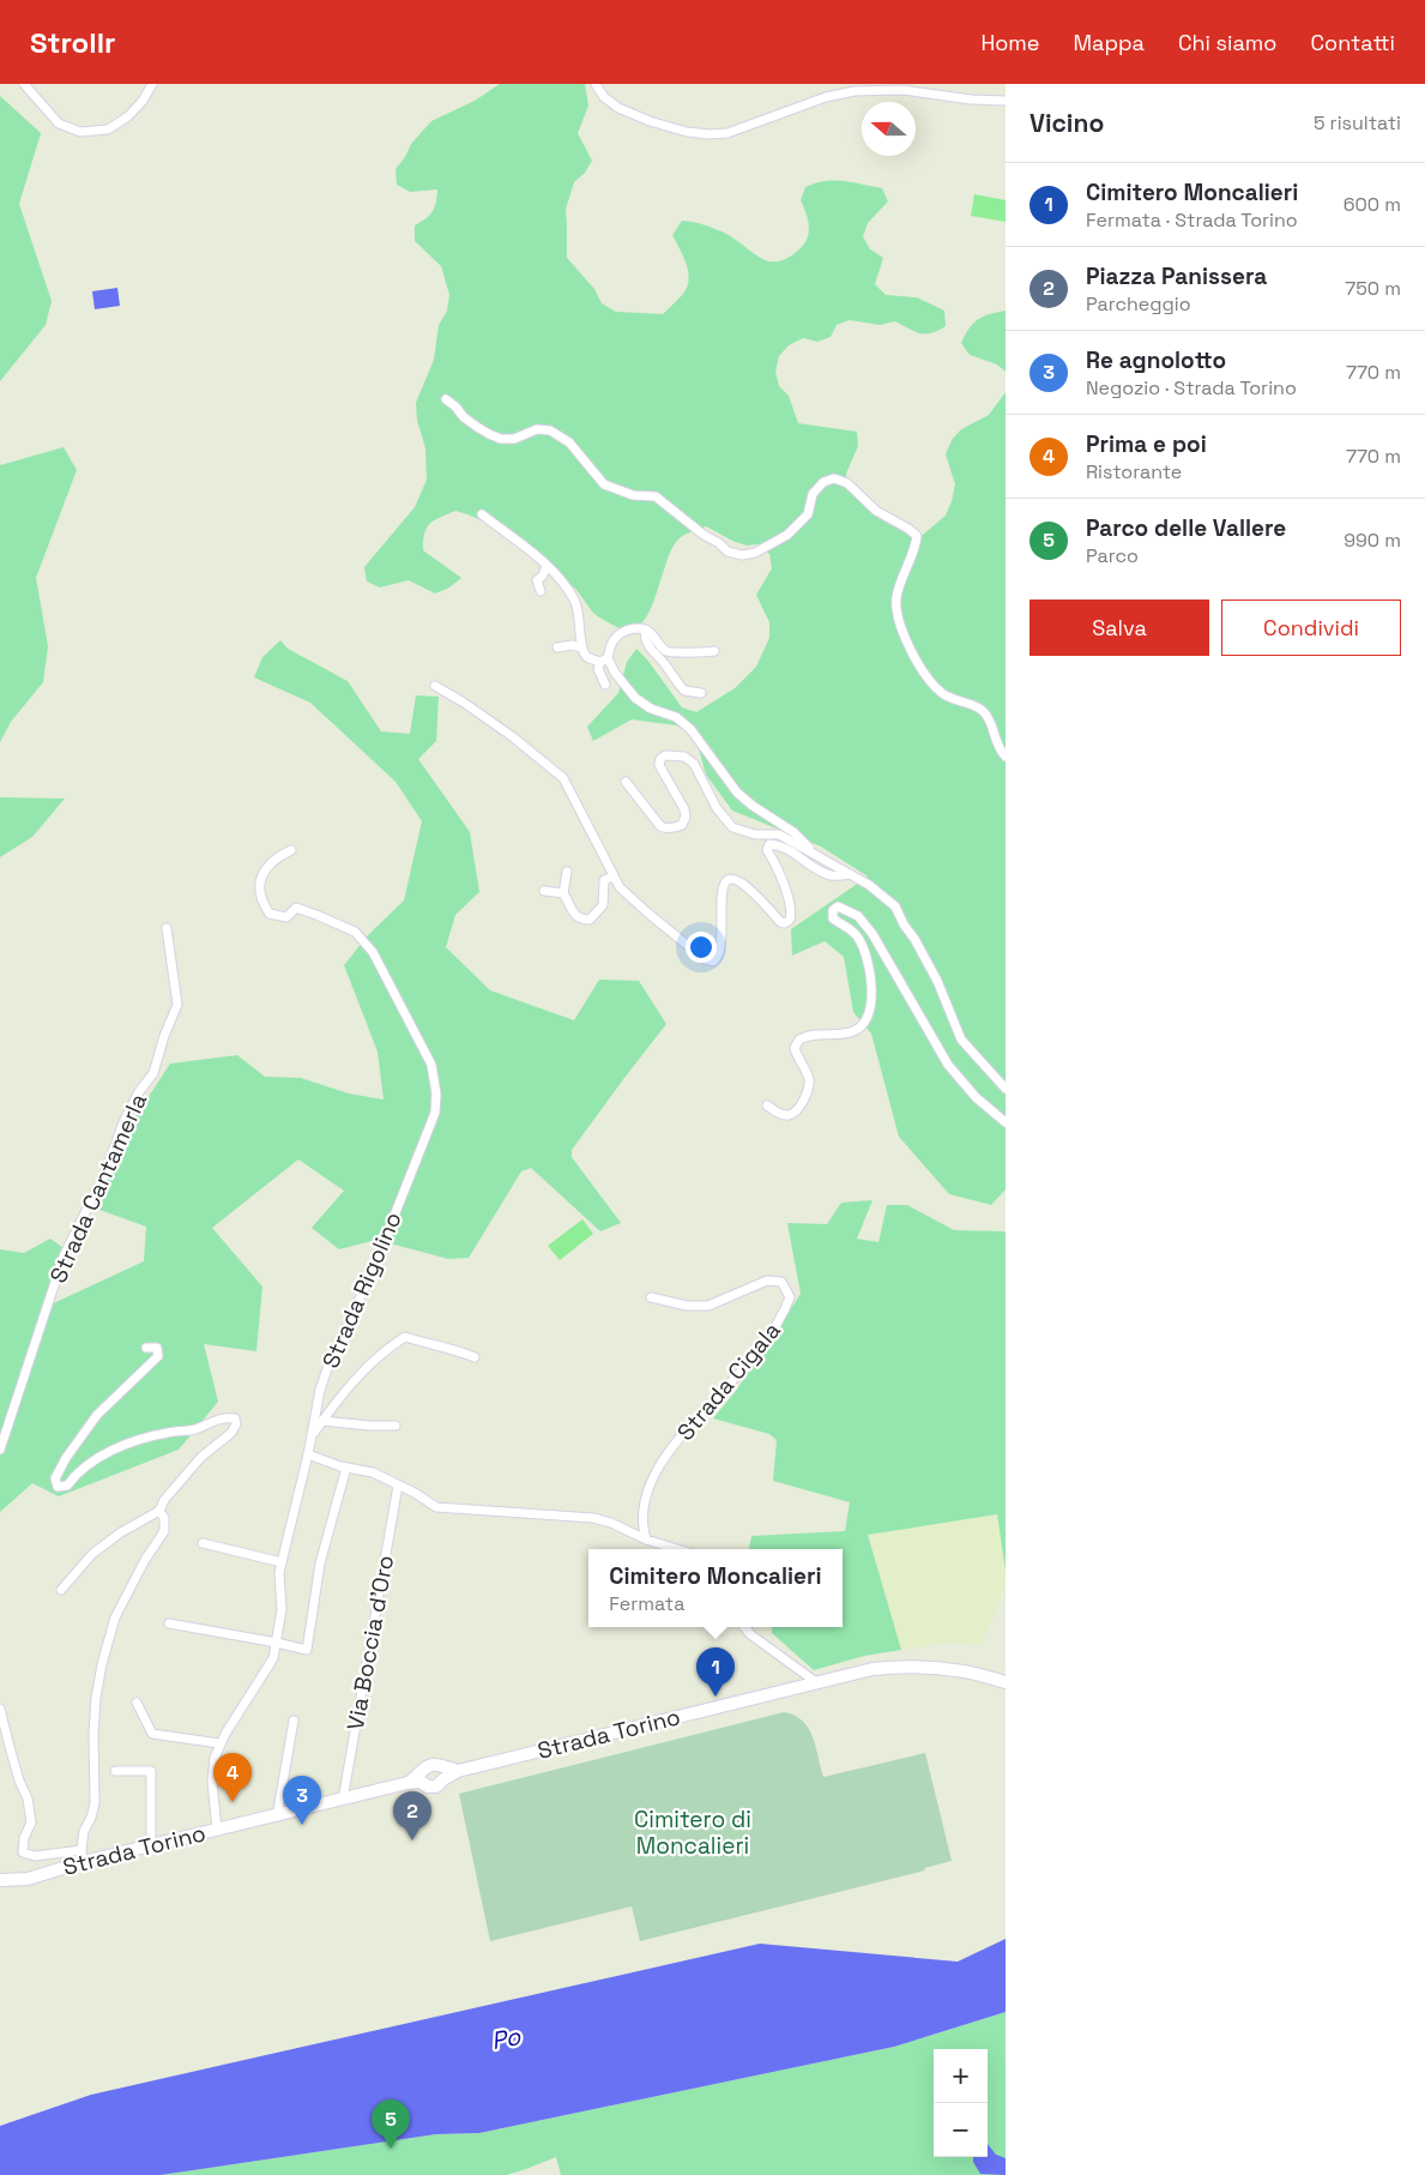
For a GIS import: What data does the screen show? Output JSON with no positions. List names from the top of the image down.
{
  "streets": {
    "main road": ["Strada Torino"],
    "street": [
      "Strada Cantamerla",
      "Strada Rigolino",
      "Strada Cigala",
      "Via Boccia d'Oro"
    ]
  },
  "crossings": [
    ["Strada Rigolino", "Strada Torino"],
    ["Via Boccia d'Oro", "Strada Torino"]
  ],
  "water": ["Po"],
  "parks": ["Cimitero di Moncalieri"],
  "north": "left",
  "page": {
    "header": "Strollr",
    "nav": [
      "Home",
      "Mappa",
      "Chi siamo",
      "Contatti"
    ],
    "heading": ["Vicino", "5 risultati"],
    "list": [
      {
        "mark": "1",
        "name": "Cimitero Moncalieri",
        "note": "Fermata · Strada Torino",
        "value": "600 m"
      },
      {
        "mark": "2",
        "name": "Piazza Panissera",
        "note": "Parcheggio",
        "value": "750 m"
      },
      {
        "mark": "3",
        "name": "Re agnolotto",
        "note": "Negozio · Strada Torino",
        "value": "770 m"
      },
      {
        "mark": "4",
        "name": "Prima e poi",
        "note": "Ristorante",
        "value": "770 m"
      },
      {
        "mark": "5",
        "name": "Parco delle Vallere",
        "note": "Parco",
        "value": "990 m"
      }
    ],
    "buttons": ["Salva", "Condividi"],
    "popup": ["Cimitero Moncalieri", "Fermata"],
    "pins": [
      "1",
      "4",
      "3",
      "2",
      "5"
    ],
    "map_buttons": ["+", "−"]
  }
}
